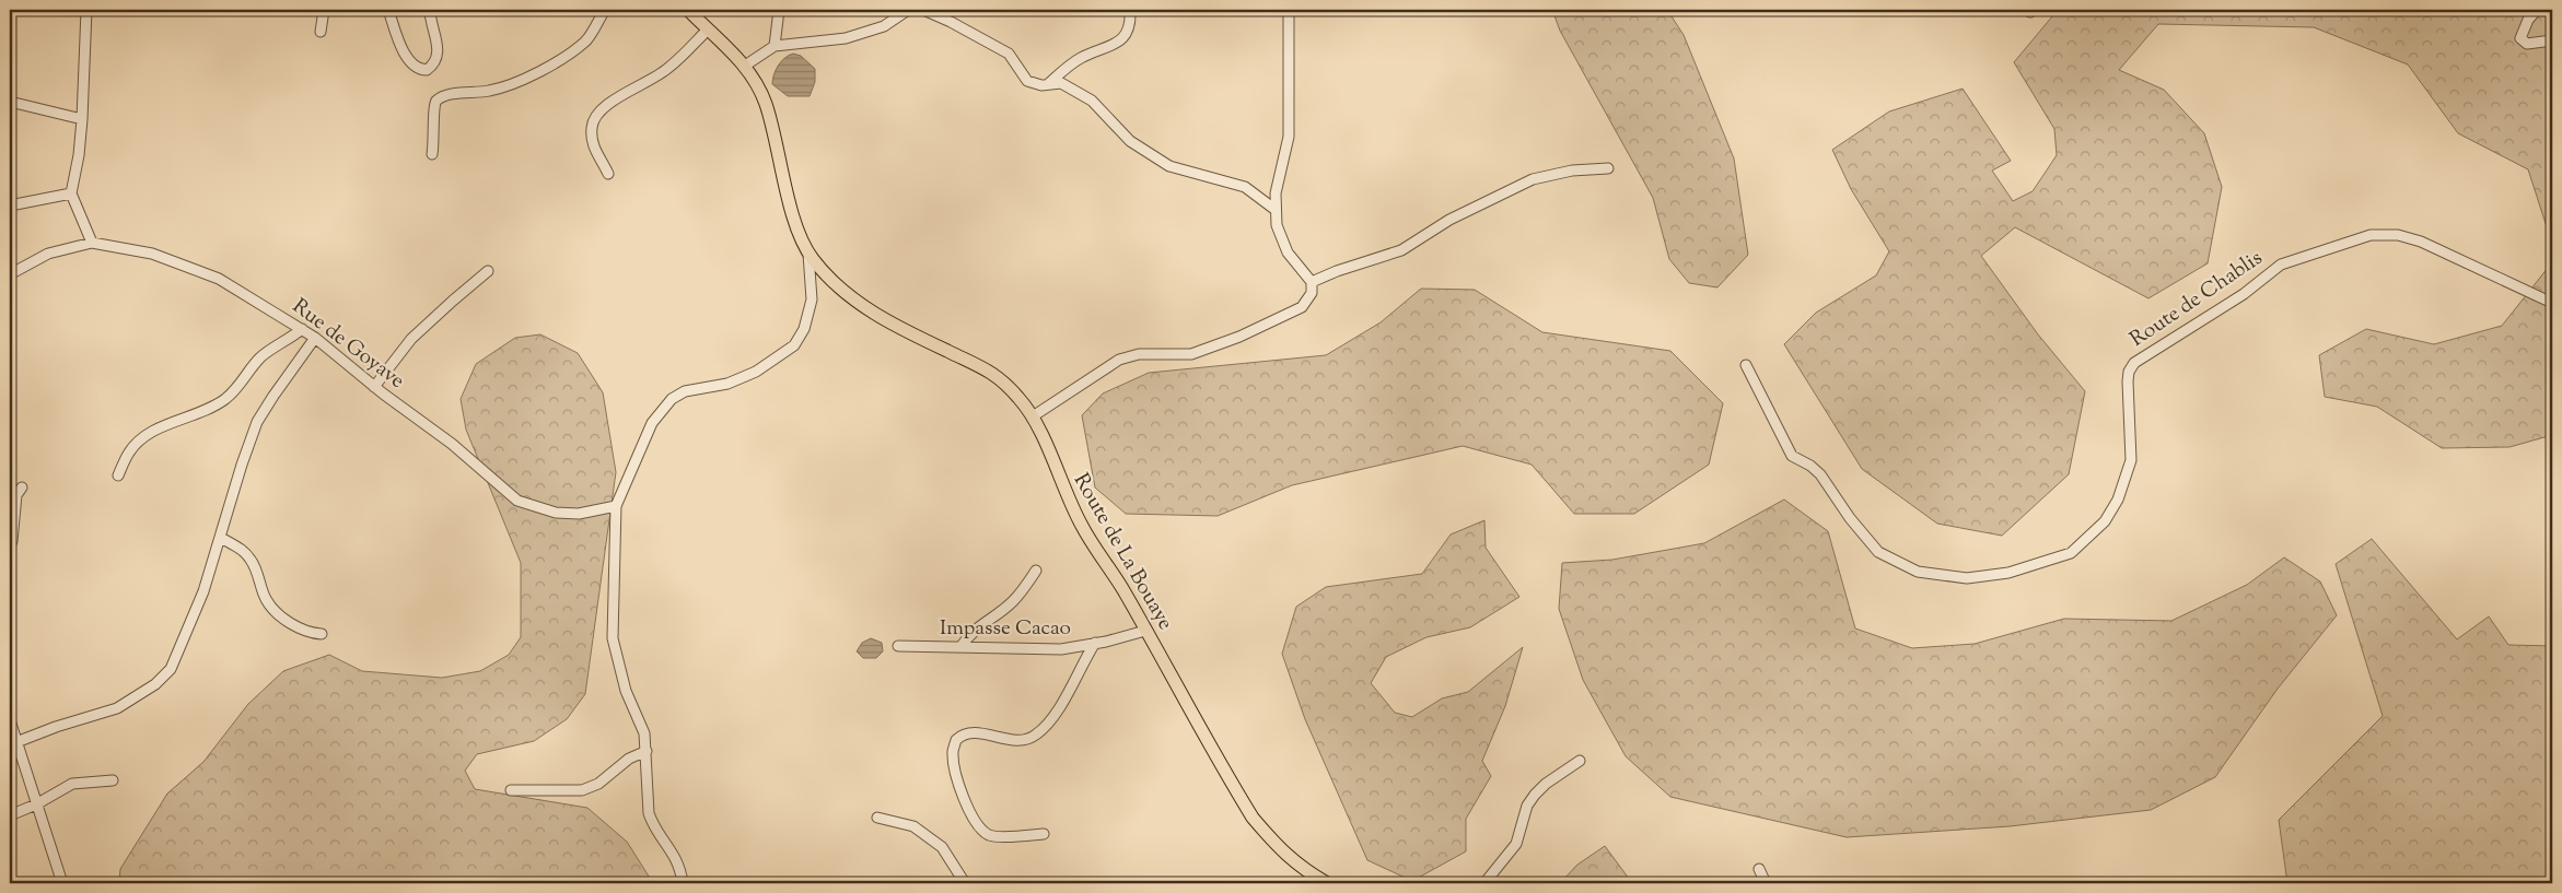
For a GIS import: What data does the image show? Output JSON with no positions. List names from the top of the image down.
{
  "streets": {
    "main road": ["Route de La Bouaye"],
    "street": ["Route de Chablis", "Rue de Goyave", "Impasse Cacao"]
  },
  "crossings": [
    ["Route de La Bouaye", "Impasse Cacao"]
  ]
}
